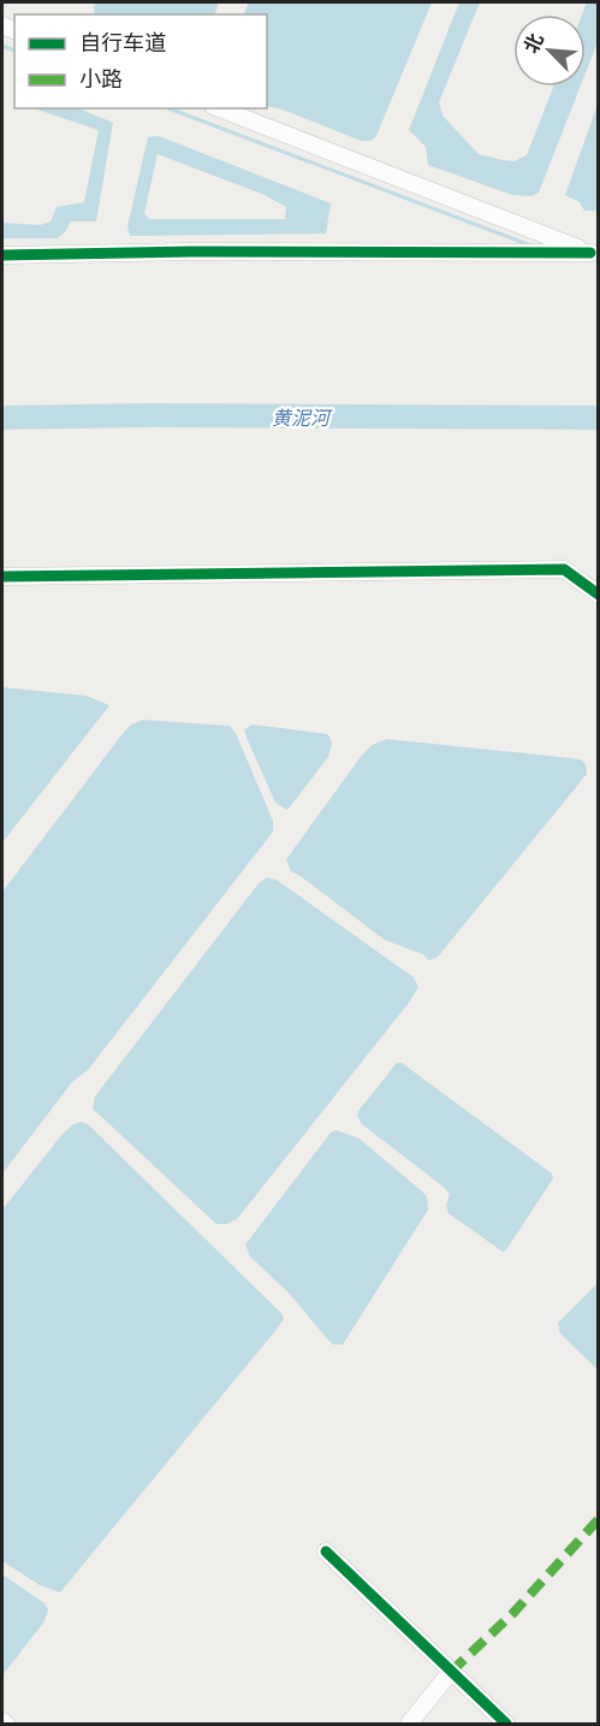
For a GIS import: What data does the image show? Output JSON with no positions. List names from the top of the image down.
{
  "water": ["黄泥河"],
  "legend": ["自行车道", "小路"],
  "north": "top left"
}
